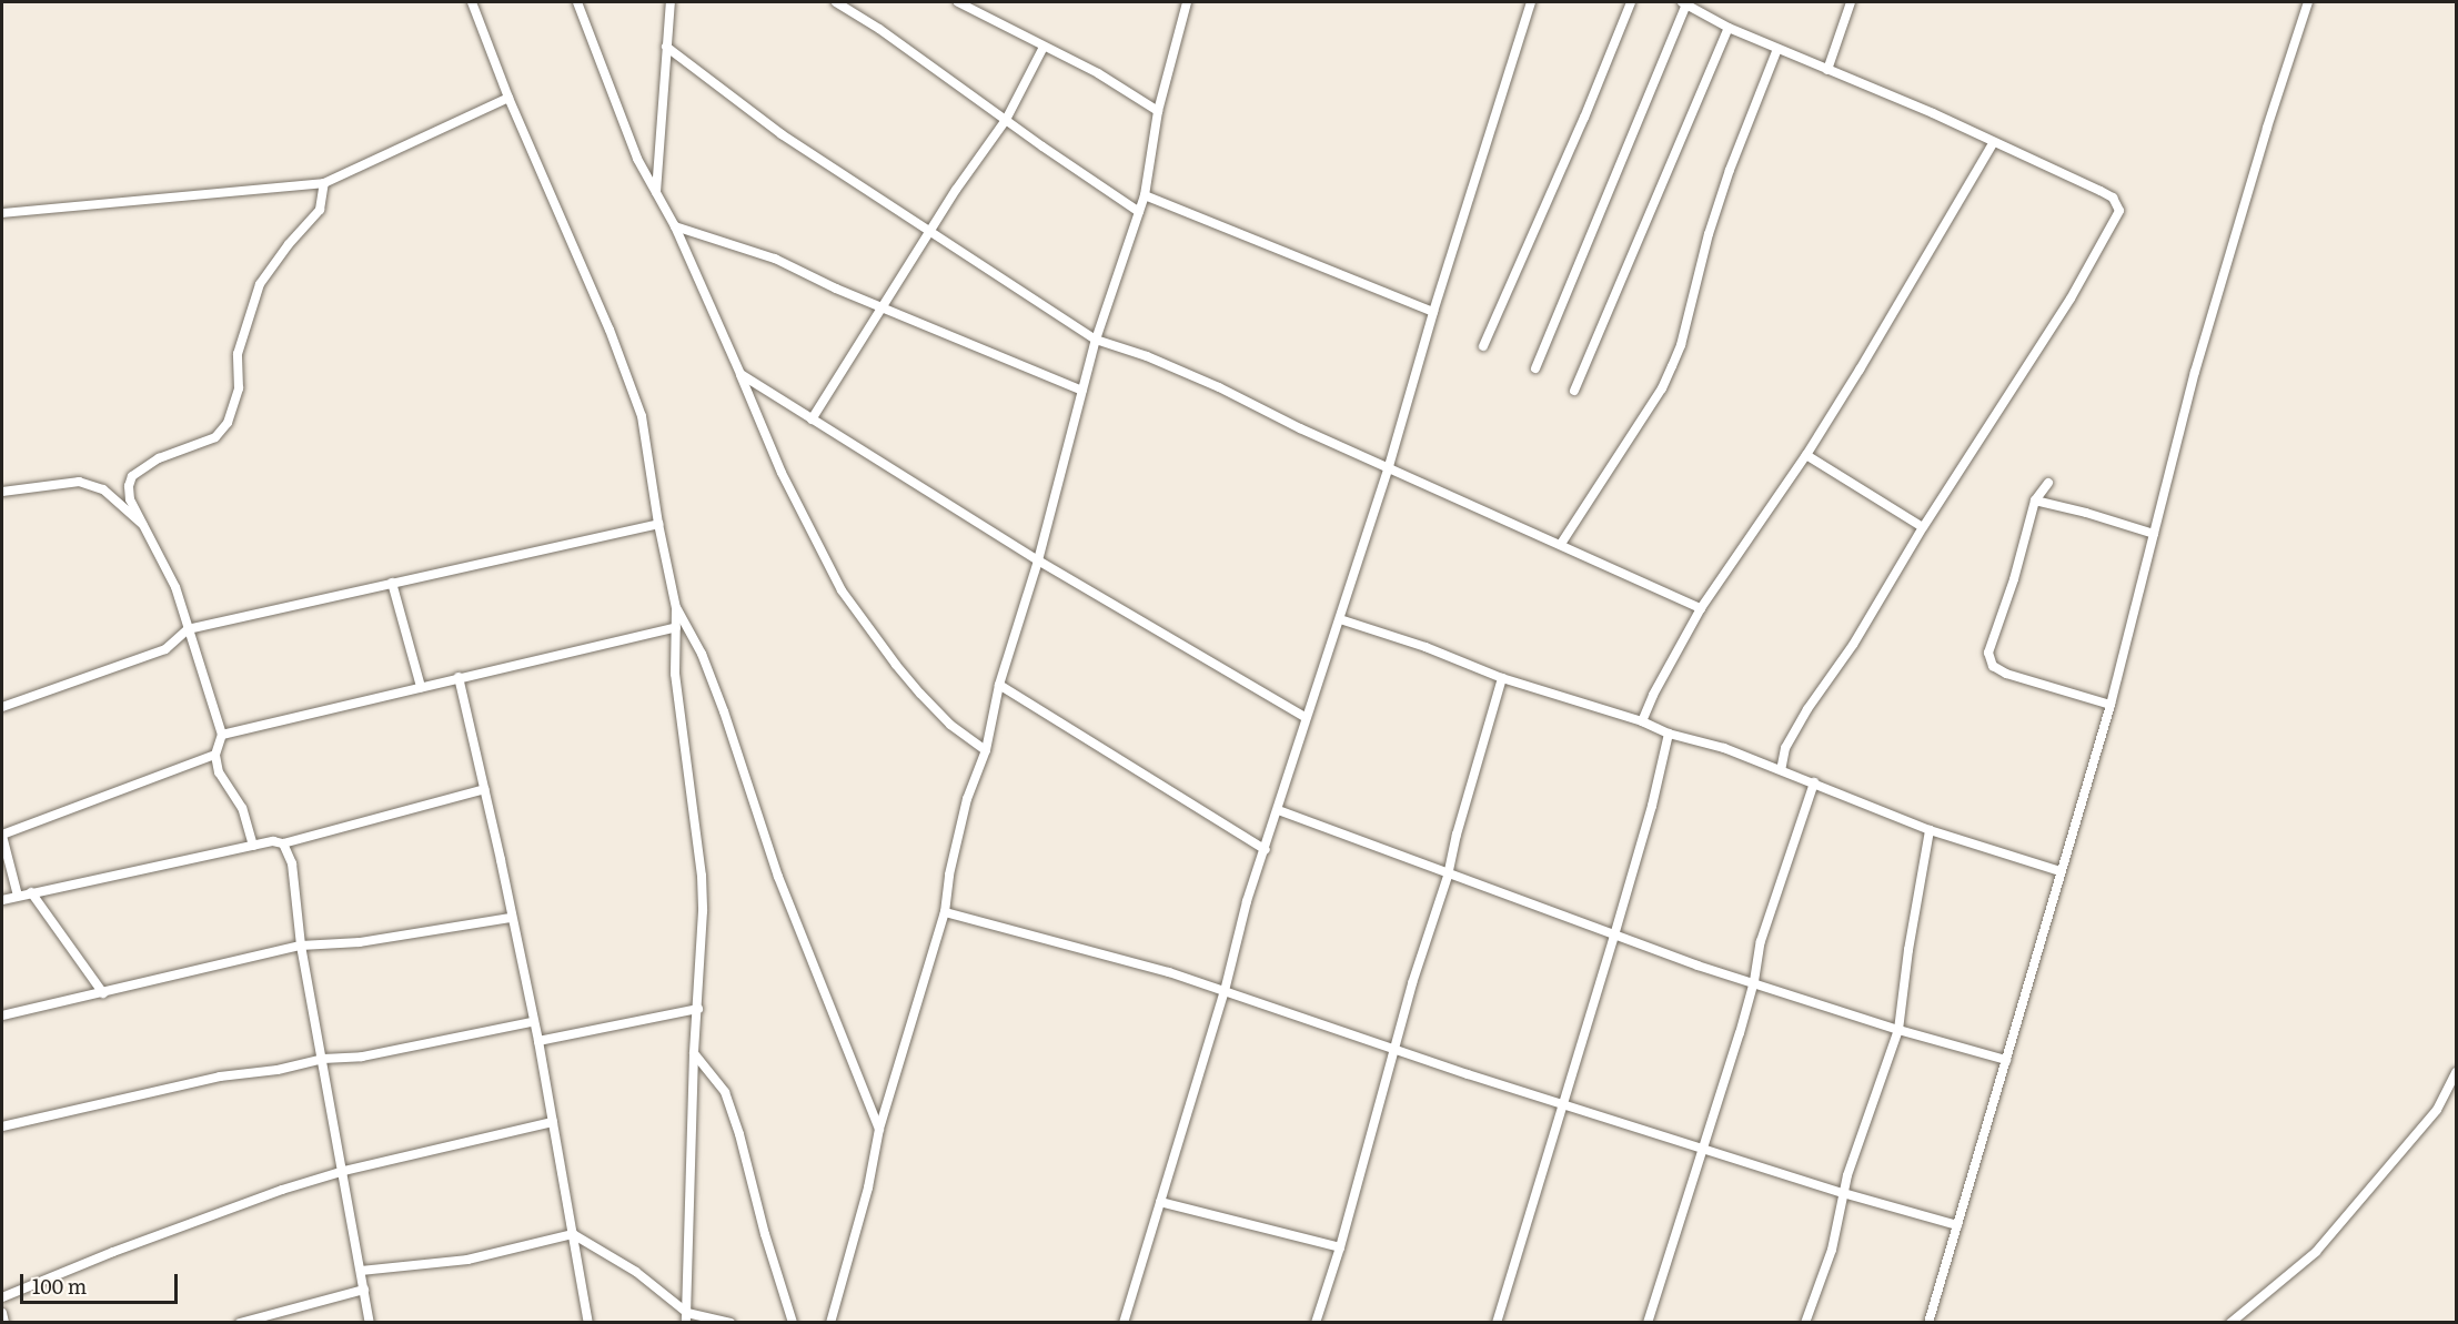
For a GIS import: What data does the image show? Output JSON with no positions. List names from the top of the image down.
{
  "scale_bar": "100 m"
}
